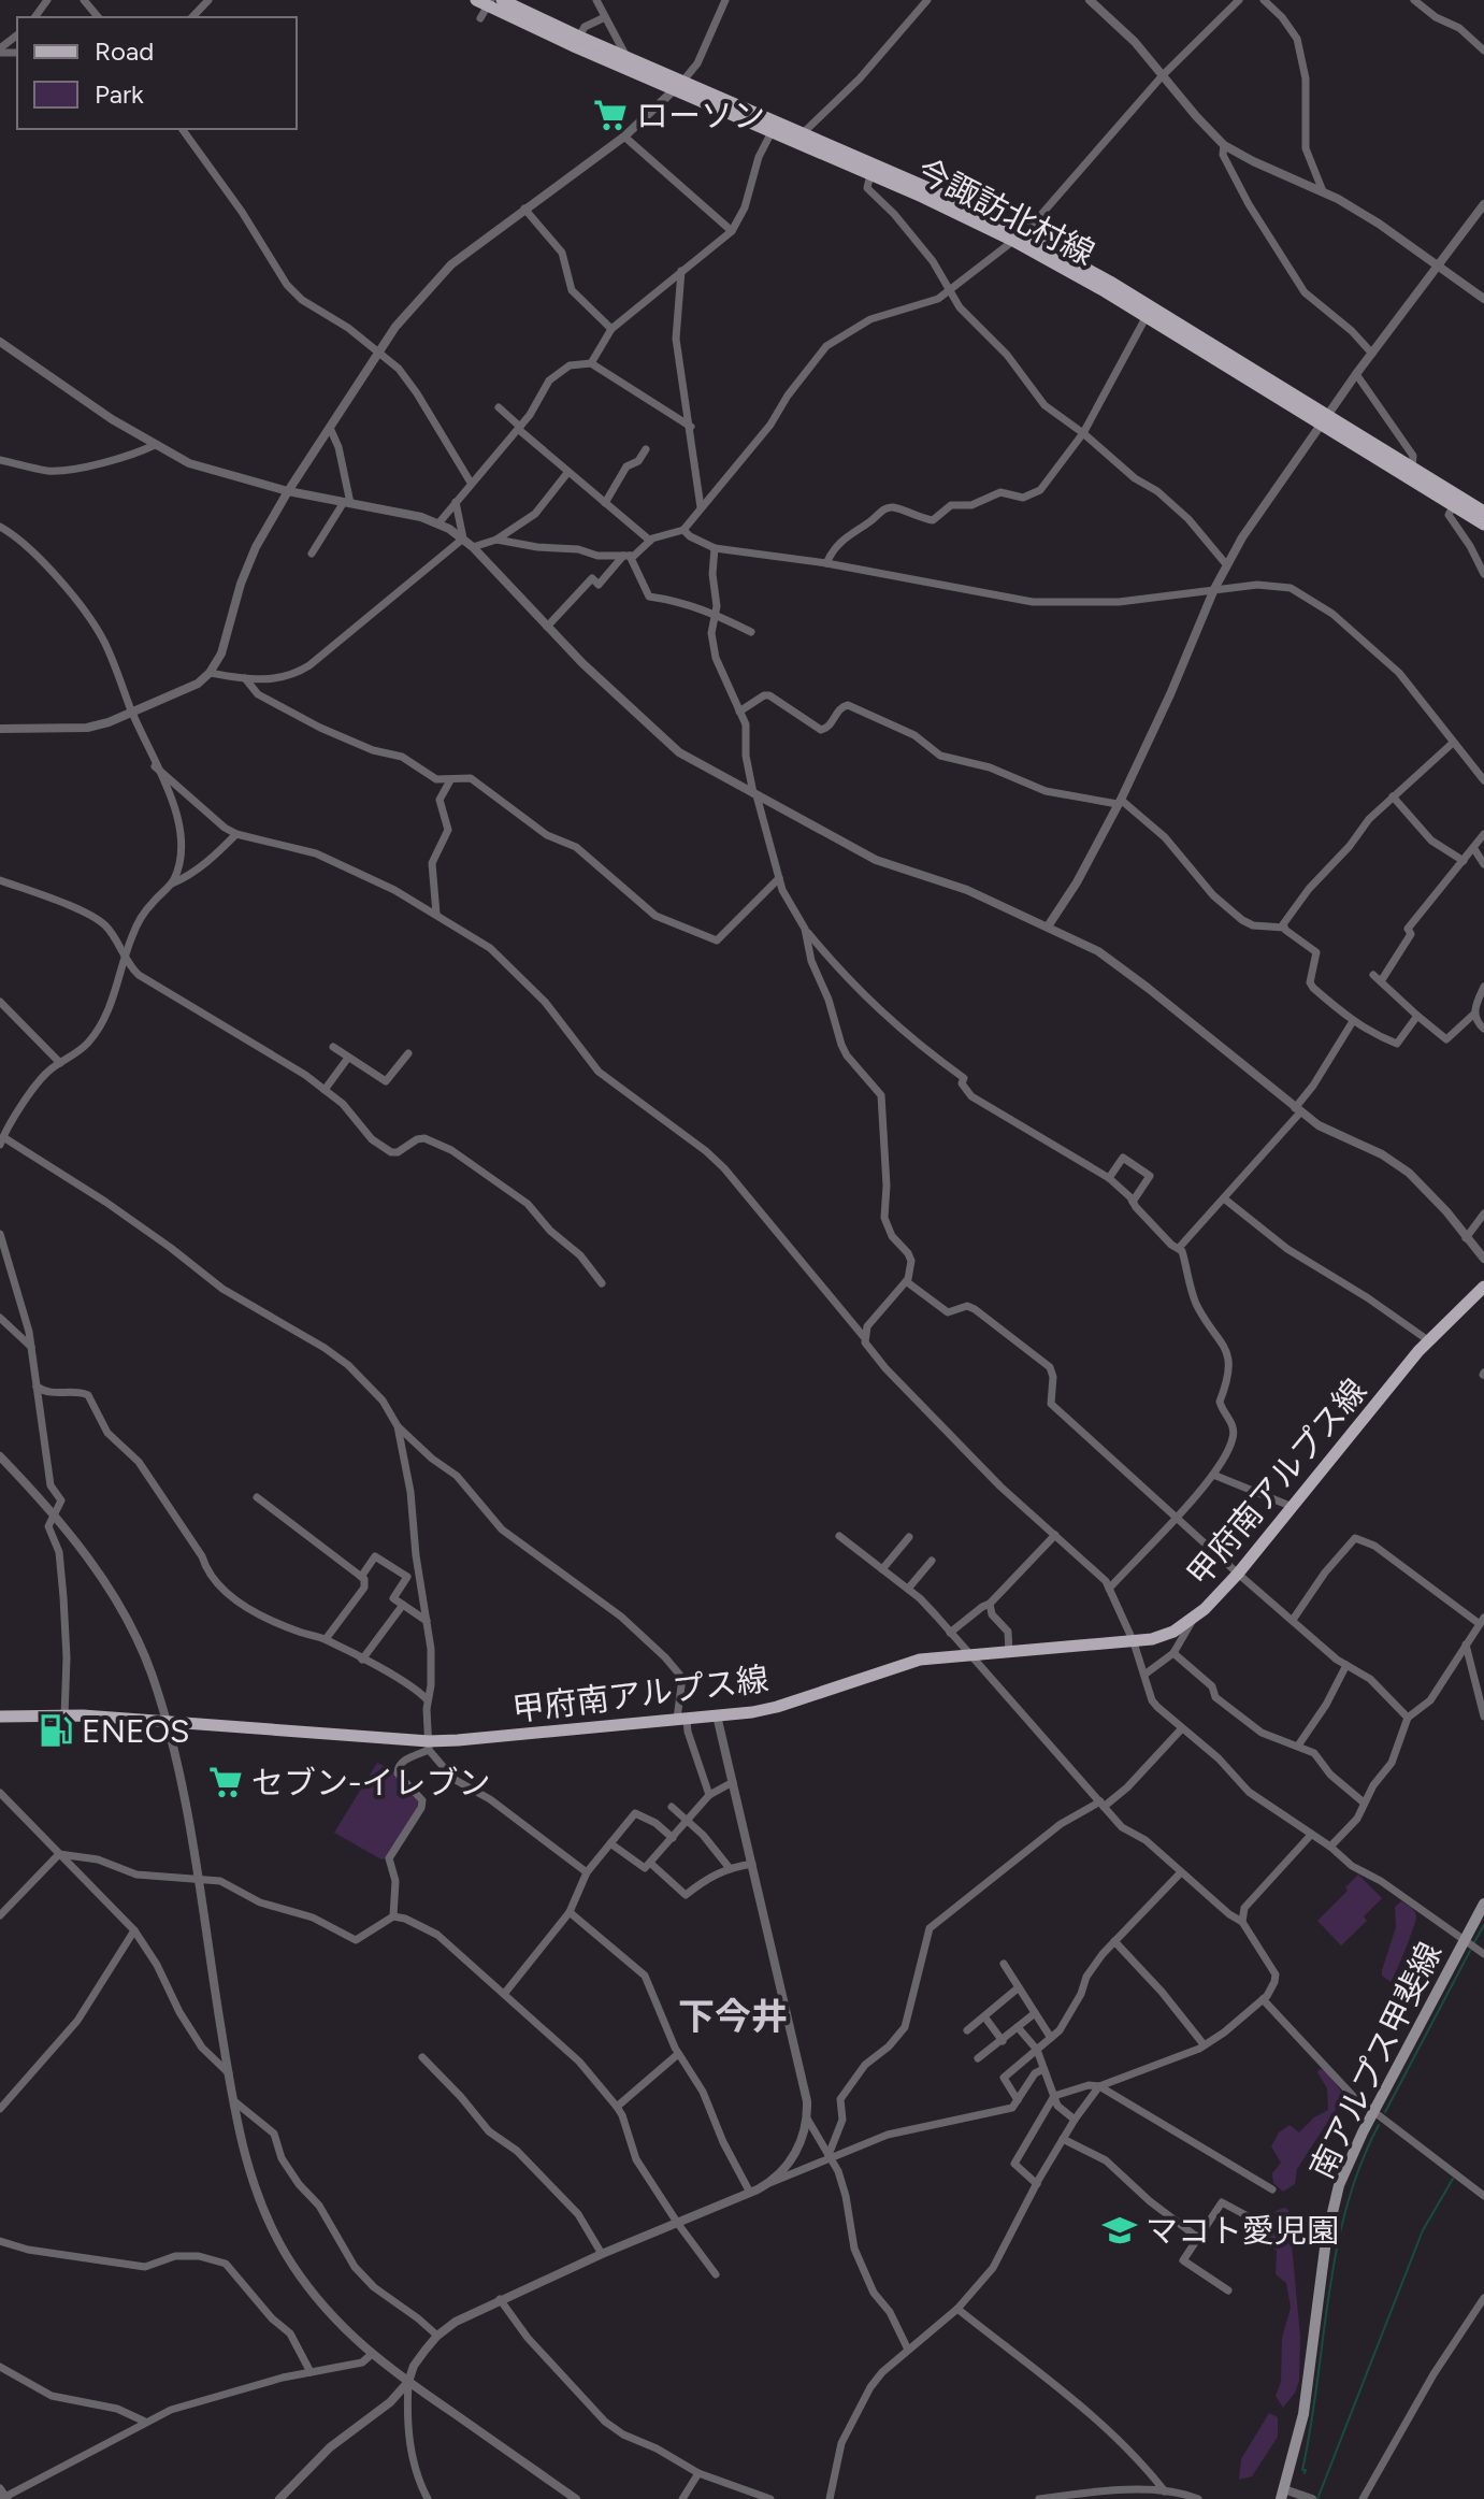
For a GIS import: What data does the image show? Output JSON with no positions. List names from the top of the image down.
{
  "streets": {
    "main road": ["今諏訪北村線", "甲府南アルプス線", "南アルプス甲斐線"]
  },
  "districts": ["下今井"],
  "places": {
    "supermarket": ["ローソン", "セブン-イレブン"],
    "fuel station": ["ENEOS"],
    "school or university": ["マコト愛児園"]
  },
  "legend": ["Road", "Park"]
}
